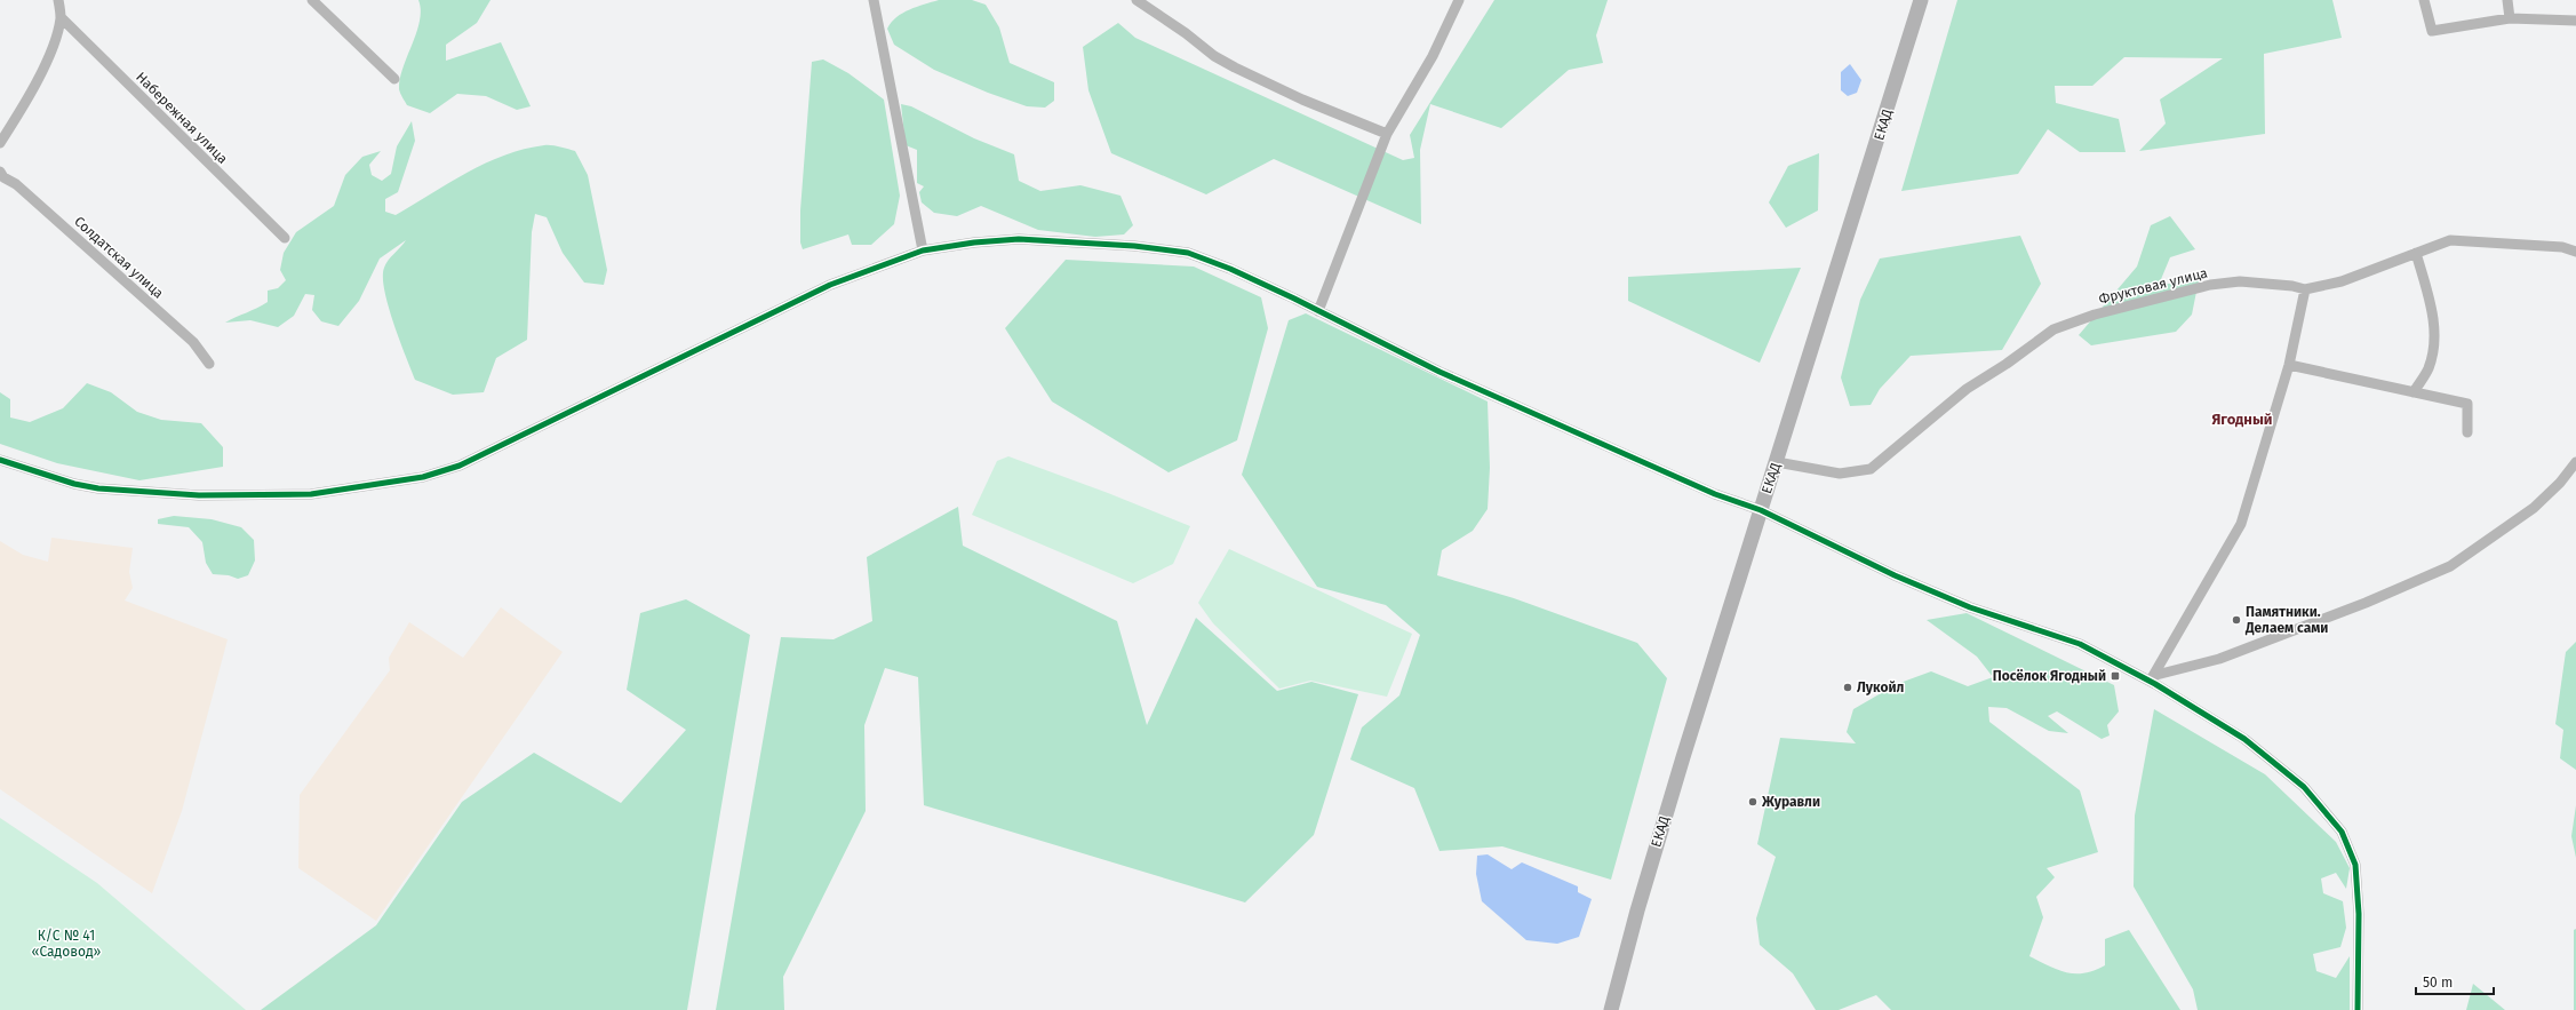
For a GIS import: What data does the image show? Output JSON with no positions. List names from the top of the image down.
{
  "streets": {
    "highway": ["ЕКАД"],
    "street": ["Набережная улица", "Солдатская улица", "Фруктовая улица"]
  },
  "crossings": [
    ["ЕКАД", "Фруктовая улица"]
  ],
  "districts": ["Ягодный"],
  "parks": ["К/С № 41 «Садовод»"],
  "places": {
    "other": ["Памятники. Делаем сами", "Лукойл", "Журавли"],
    "transit": ["Посёлок Ягодный"]
  },
  "scale_bar": "50 m"
}
